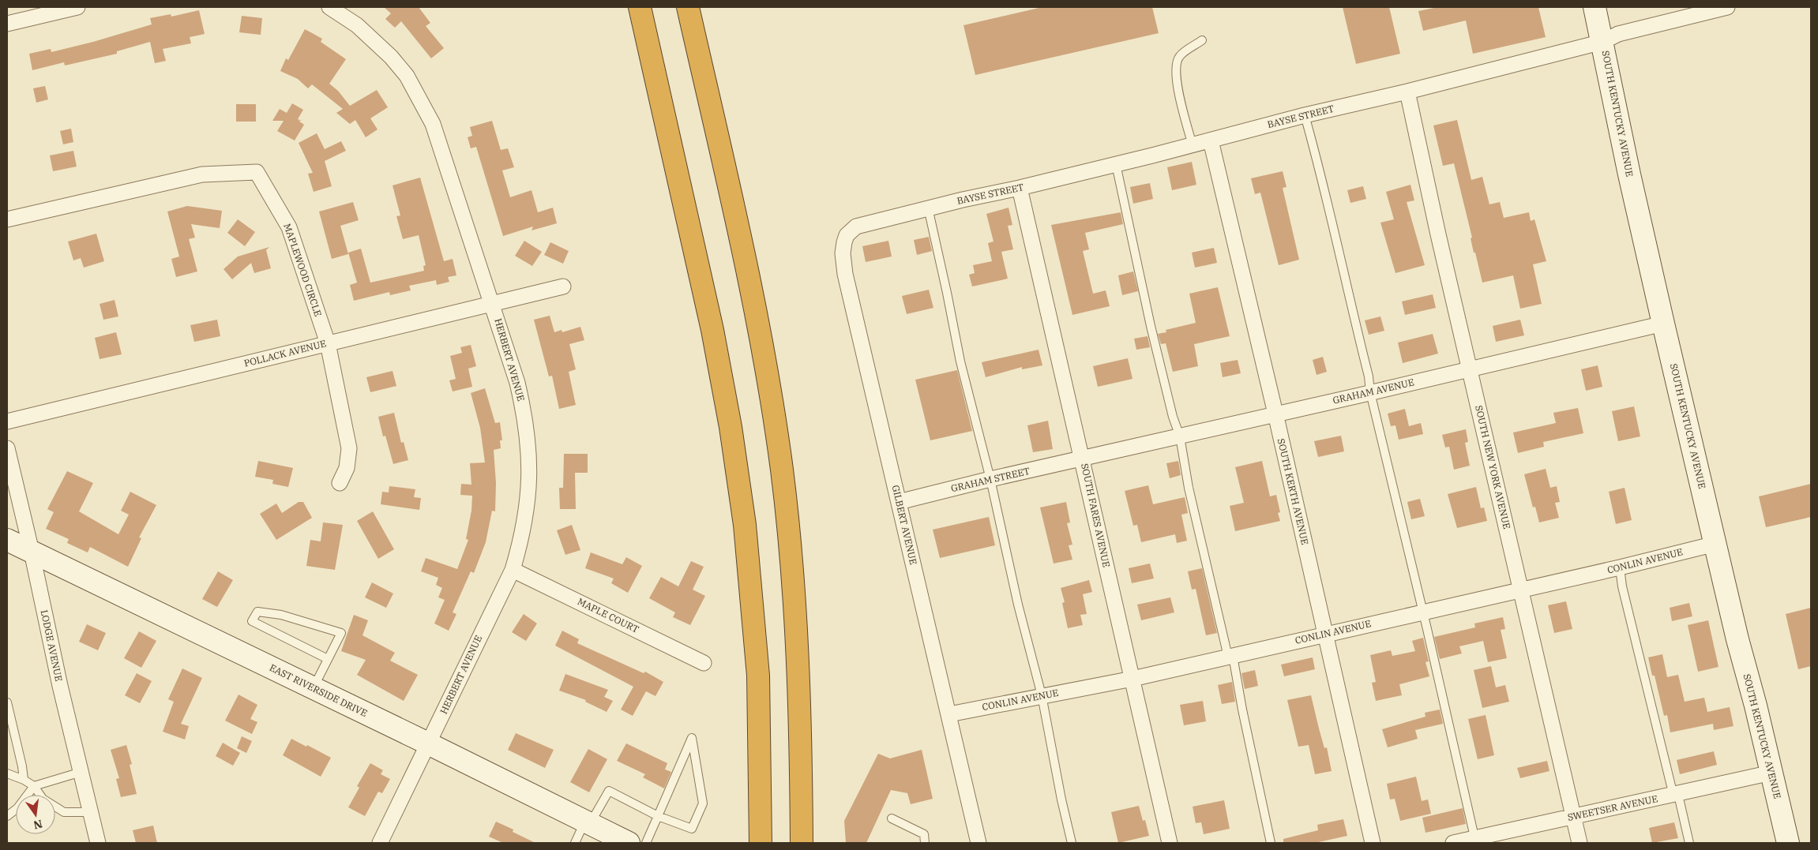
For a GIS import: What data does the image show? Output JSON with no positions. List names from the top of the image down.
{
  "streets": {
    "street": [
      "SOUTH KENTUCKY AVENUE",
      "BAYSE STREET",
      "MAPLEWOOD CIRCLE",
      "POLLACK AVENUE",
      "HERBERT AVENUE",
      "GRAHAM AVENUE",
      "SOUTH NEW YORK AVENUE",
      "GRAHAM STREET",
      "SOUTH KERTH AVENUE",
      "SOUTH FARES AVENUE",
      "GILBERT AVENUE",
      "CONLIN AVENUE",
      "MAPLE COURT",
      "LODGE AVENUE",
      "EAST RIVERSIDE DRIVE",
      "SWEETSER AVENUE"
    ]
  },
  "crossings": [
    ["SOUTH KENTUCKY AVENUE", "BAYSE STREET"],
    ["SOUTH KENTUCKY AVENUE", "GRAHAM AVENUE"],
    ["SOUTH KENTUCKY AVENUE", "CONLIN AVENUE"],
    ["SOUTH KENTUCKY AVENUE", "SWEETSER AVENUE"],
    ["BAYSE STREET", "SOUTH NEW YORK AVENUE"],
    ["BAYSE STREET", "SOUTH KERTH AVENUE"],
    ["BAYSE STREET", "SOUTH FARES AVENUE"],
    ["BAYSE STREET", "GILBERT AVENUE"],
    ["MAPLEWOOD CIRCLE", "POLLACK AVENUE"],
    ["POLLACK AVENUE", "HERBERT AVENUE"],
    ["HERBERT AVENUE", "MAPLE COURT"],
    ["HERBERT AVENUE", "EAST RIVERSIDE DRIVE"],
    ["GRAHAM AVENUE", "SOUTH NEW YORK AVENUE"],
    ["GRAHAM AVENUE", "GRAHAM STREET"],
    ["GRAHAM AVENUE", "SOUTH KERTH AVENUE"],
    ["GRAHAM AVENUE", "SOUTH FARES AVENUE"],
    ["SOUTH NEW YORK AVENUE", "CONLIN AVENUE"],
    ["SOUTH NEW YORK AVENUE", "SWEETSER AVENUE"],
    ["GRAHAM STREET", "SOUTH FARES AVENUE"],
    ["GRAHAM STREET", "GILBERT AVENUE"],
    ["SOUTH KERTH AVENUE", "CONLIN AVENUE"],
    ["SOUTH FARES AVENUE", "CONLIN AVENUE"],
    ["GILBERT AVENUE", "CONLIN AVENUE"],
    ["LODGE AVENUE", "EAST RIVERSIDE DRIVE"]
  ],
  "north": "bottom"
}
